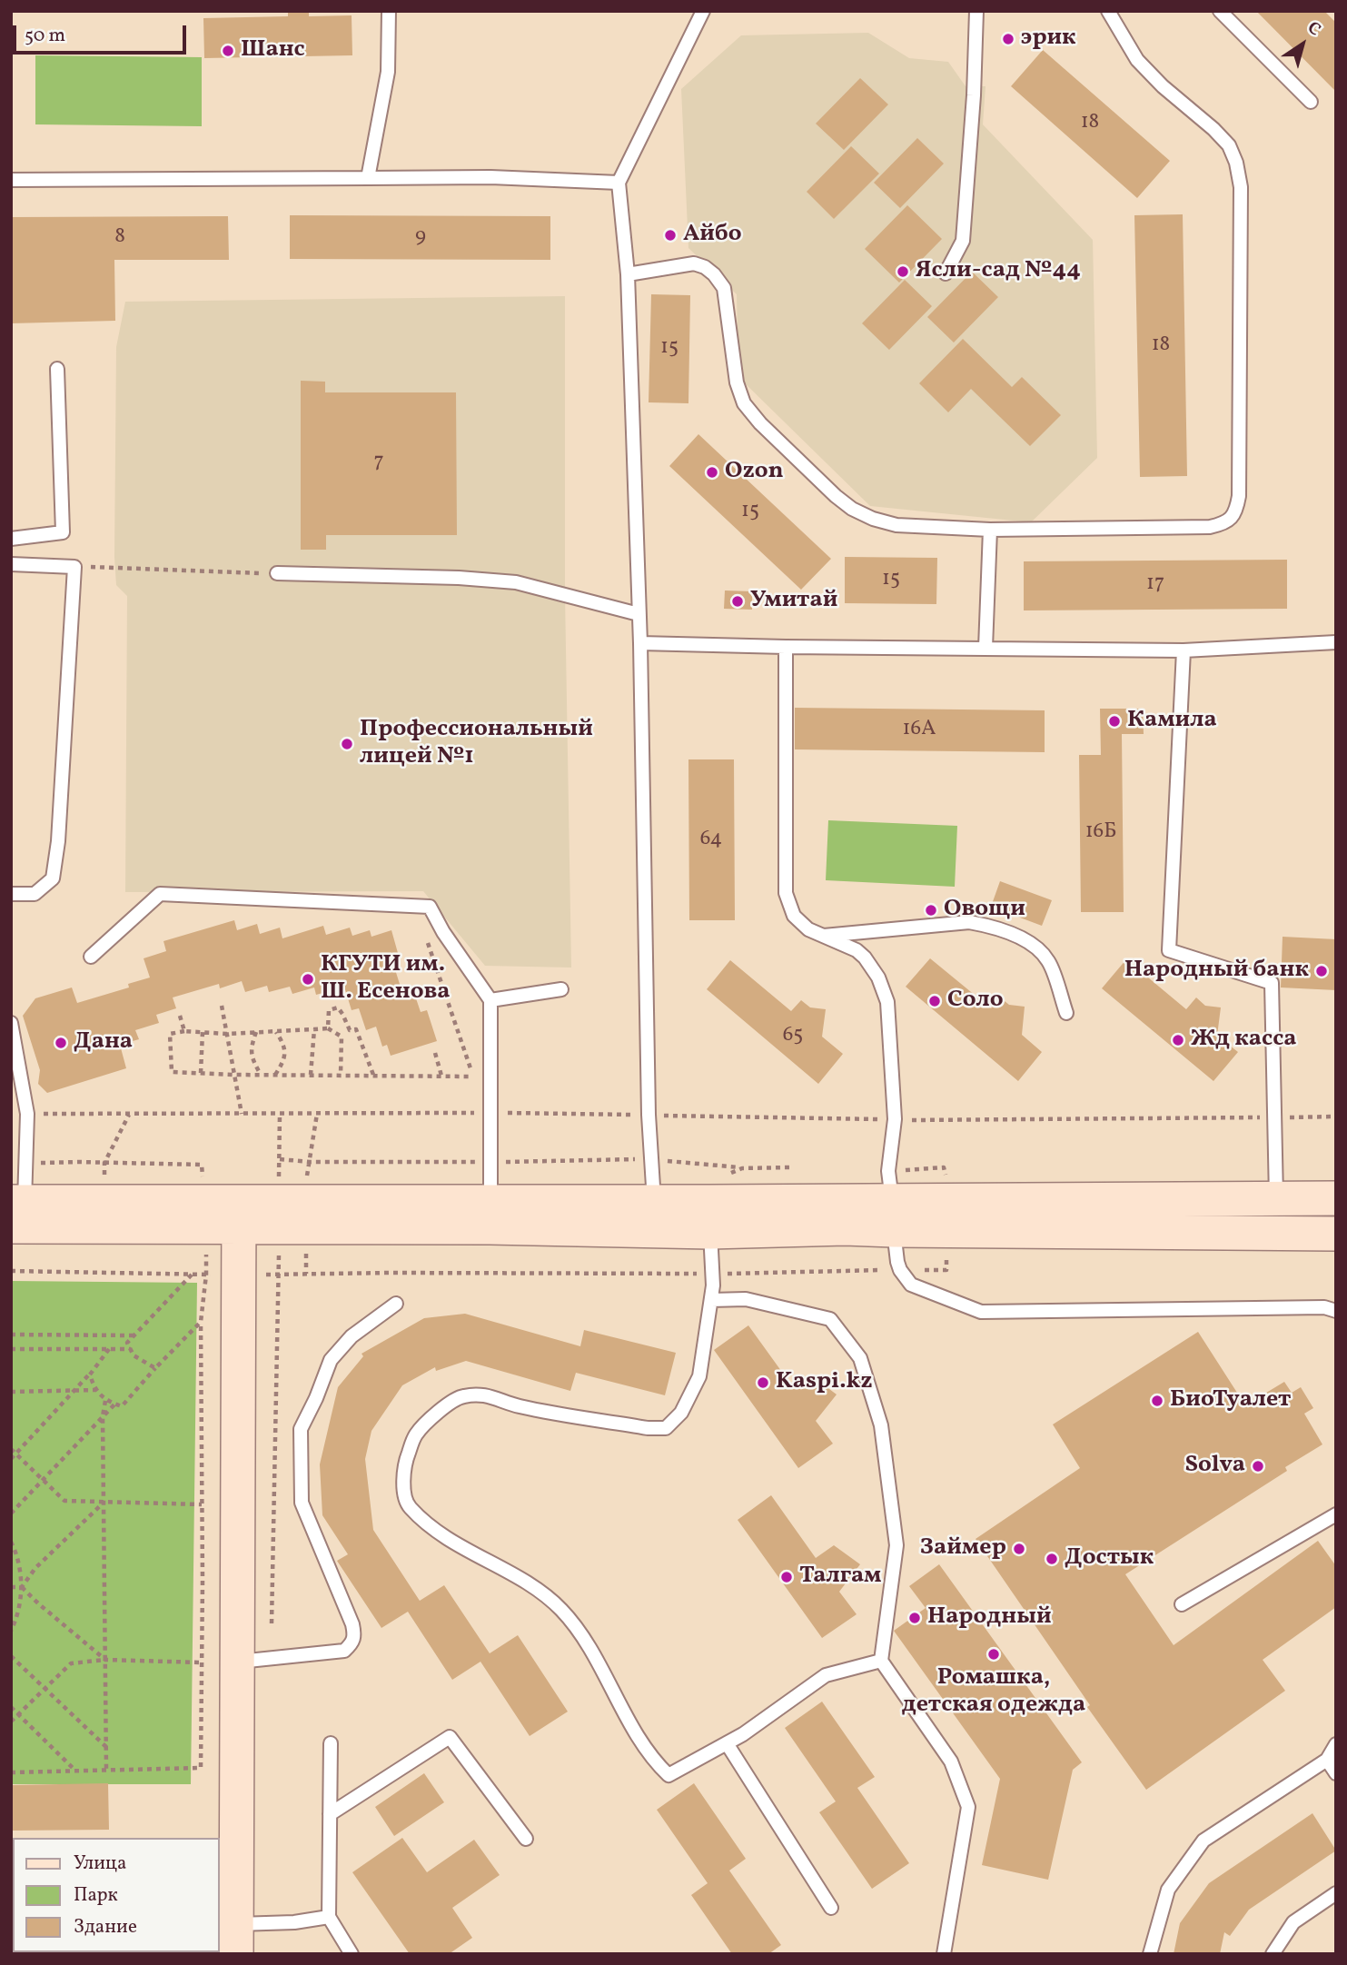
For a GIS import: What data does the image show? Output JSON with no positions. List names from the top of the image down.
{
  "places": [
    "эрик",
    "Шанс",
    "Айбо",
    "Ясли-сад №44",
    "Ozon",
    "Умитай",
    "Камила",
    "Профессиональный лицей №1",
    "Овощи",
    "Народный банк",
    "КГУТИ им. Ш. Есенова",
    "Соло",
    "Жд касса",
    "Дана",
    "Kaspi.kz",
    "БиоТуалет",
    "Solva",
    "Займер",
    "Достык",
    "Талгам",
    "Народный",
    "Ромашка, детская одежда"
  ],
  "house_numbers": [
    "18",
    "8",
    "9",
    "18",
    "15",
    "7",
    "15",
    "15",
    "17",
    "16А",
    "16Б",
    "64",
    "65"
  ],
  "legend": ["Улица", "Парк", "Здание"],
  "scale_bar": "50 m",
  "north": "top right"
}
